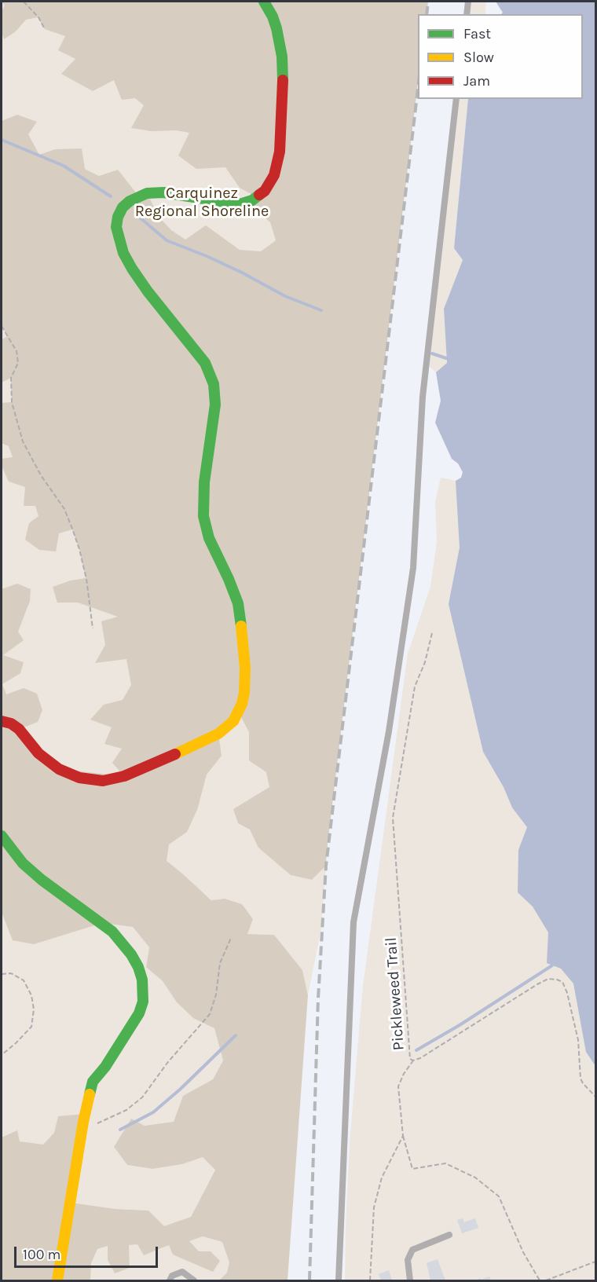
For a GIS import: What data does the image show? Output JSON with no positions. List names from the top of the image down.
{
  "streets": {
    "path": ["Pickleweed Trail"]
  },
  "parks": ["Carquinez Regional Shoreline"],
  "legend": ["Fast", "Slow", "Jam"],
  "scale_bar": "100 m"
}
